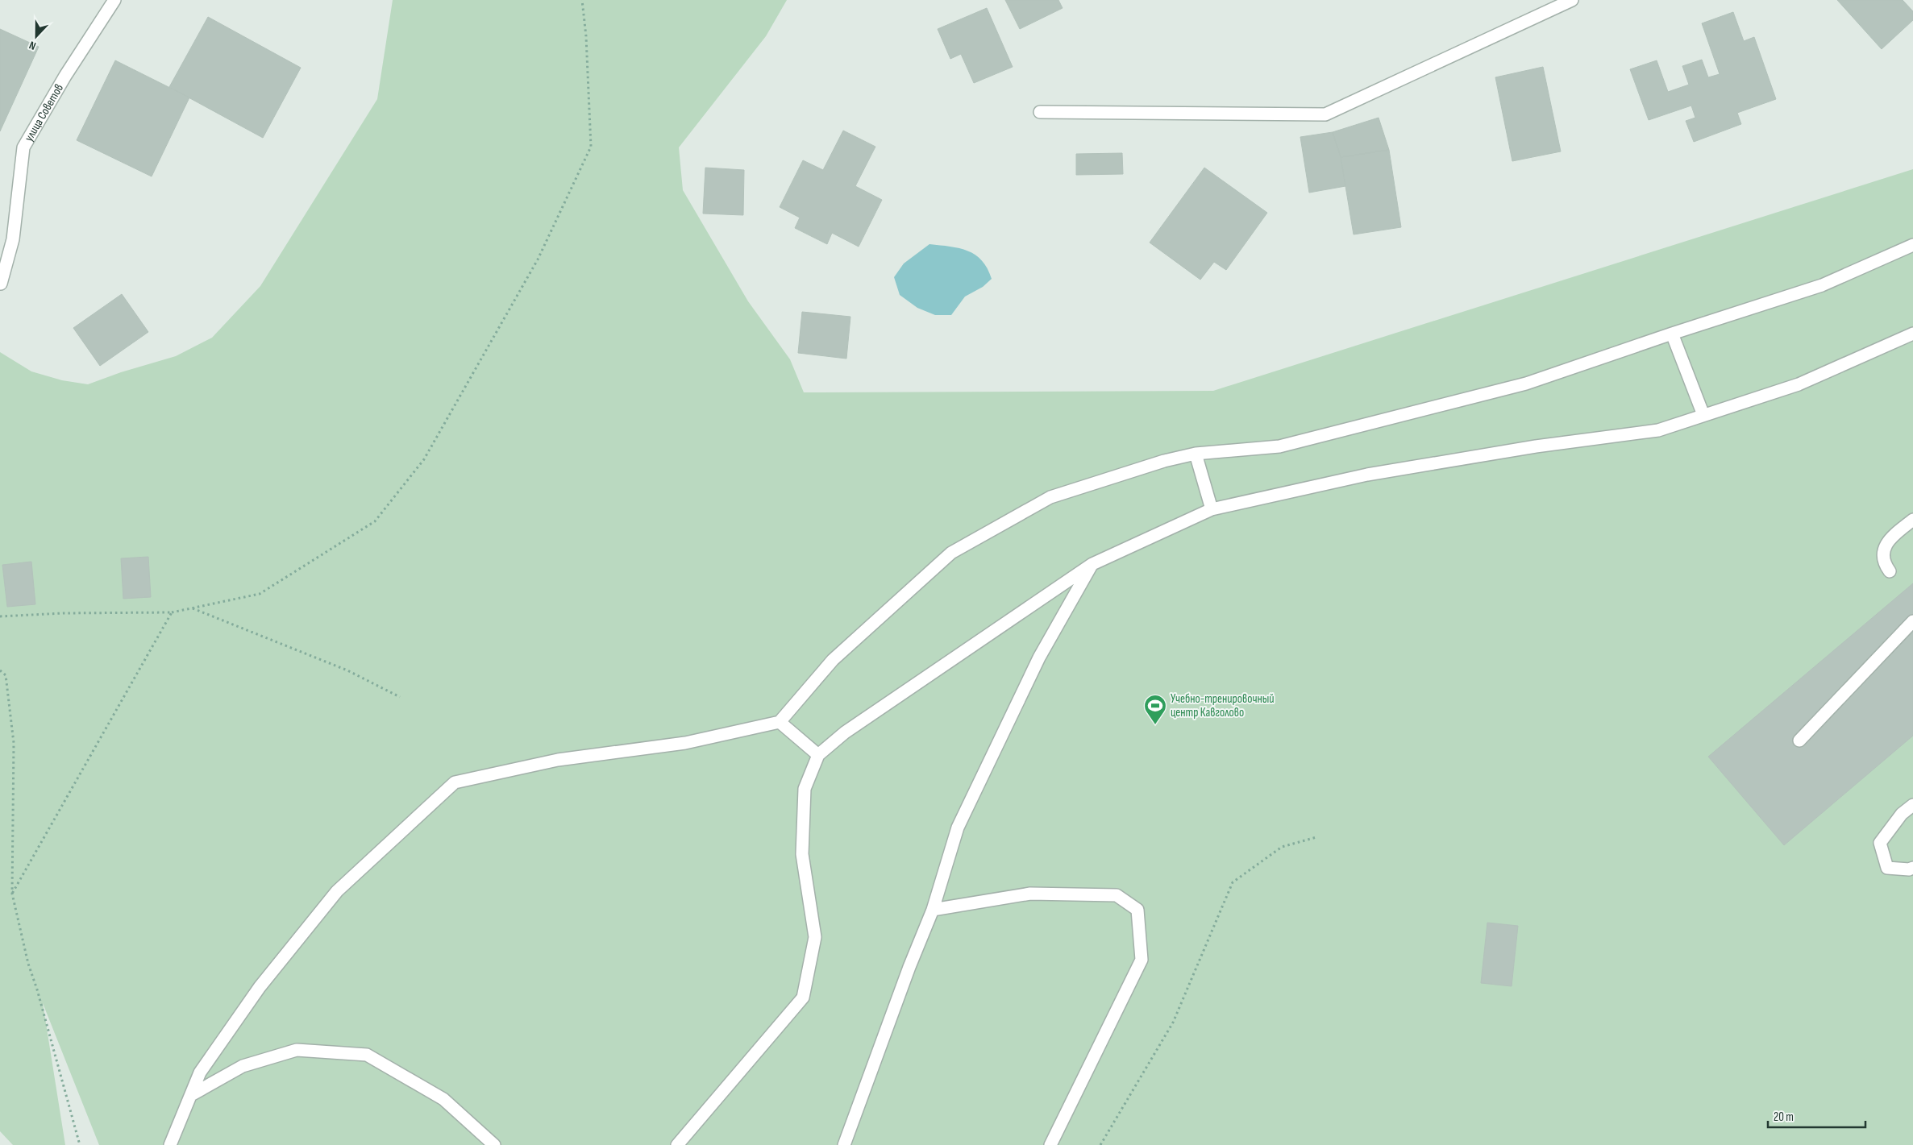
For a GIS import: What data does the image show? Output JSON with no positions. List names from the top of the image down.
{
  "streets": {
    "street": ["улица Советов"]
  },
  "places": {
    "sports": ["Учебно-тренировочный центр Кавголово"]
  },
  "scale_bar": "20 m",
  "north": "bottom"
}
